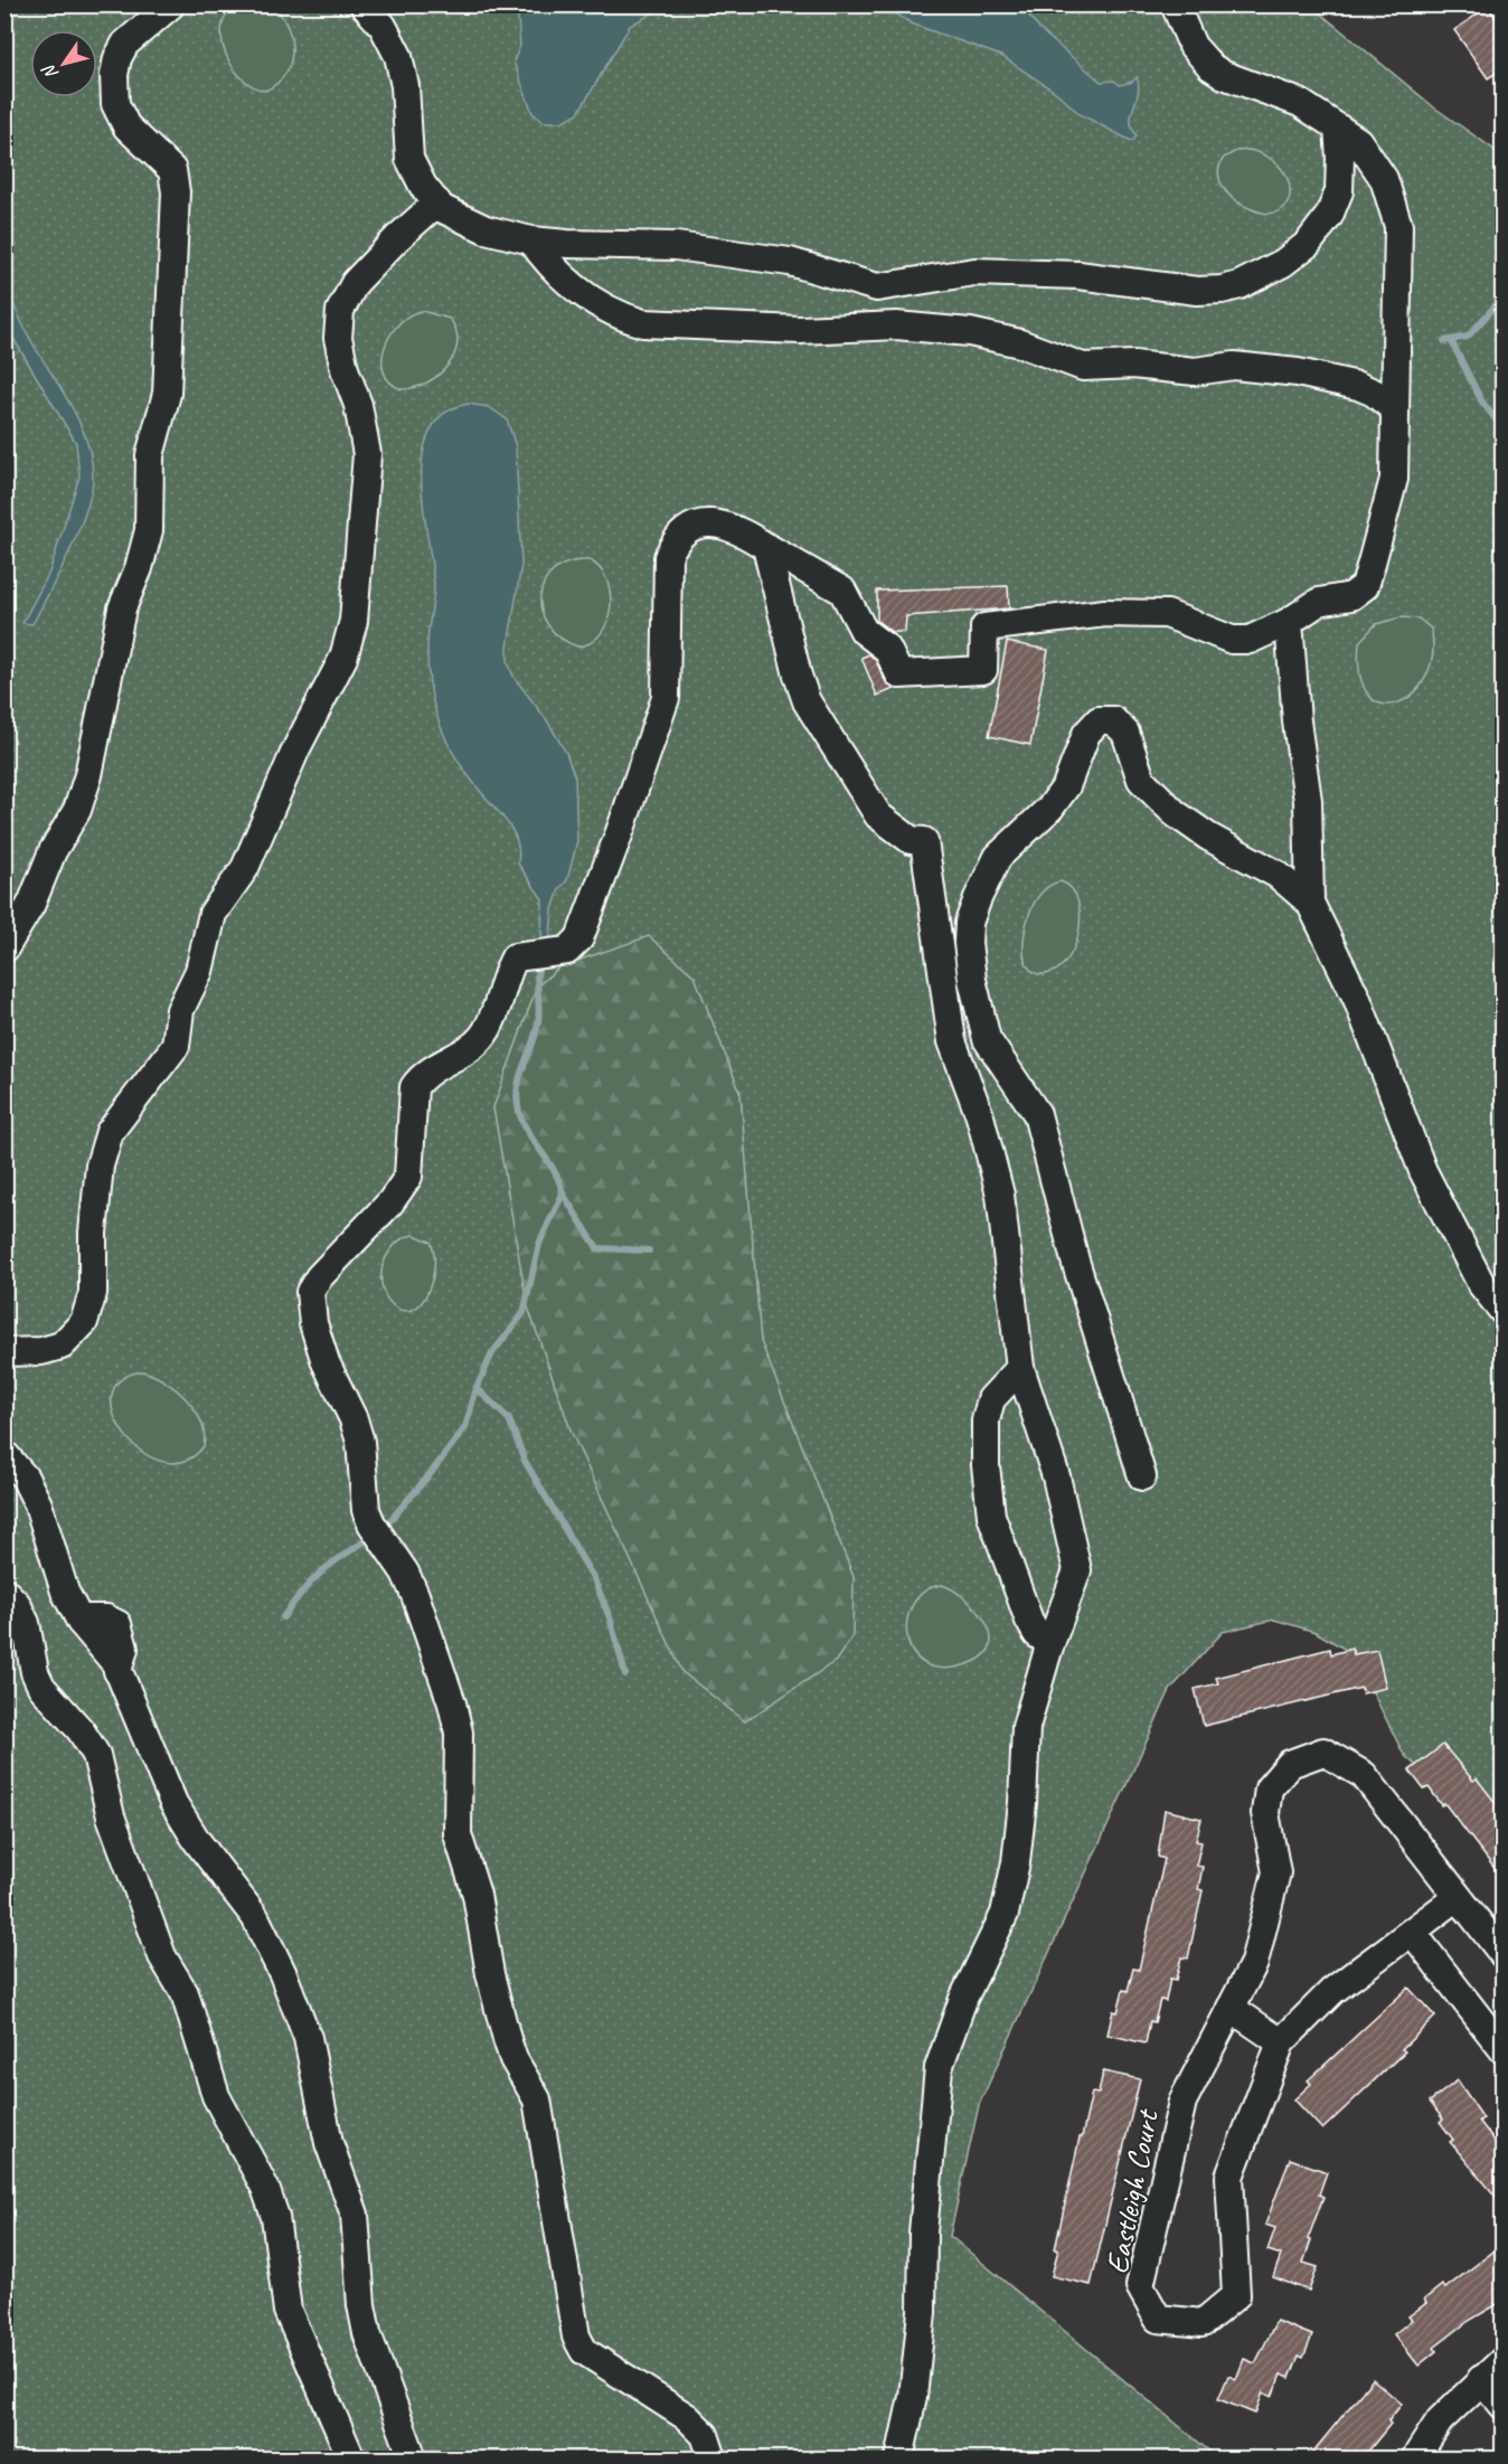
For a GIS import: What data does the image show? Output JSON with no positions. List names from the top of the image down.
{
  "streets": {
    "street": ["Eastleigh Court"]
  },
  "north": "bottom left"
}
